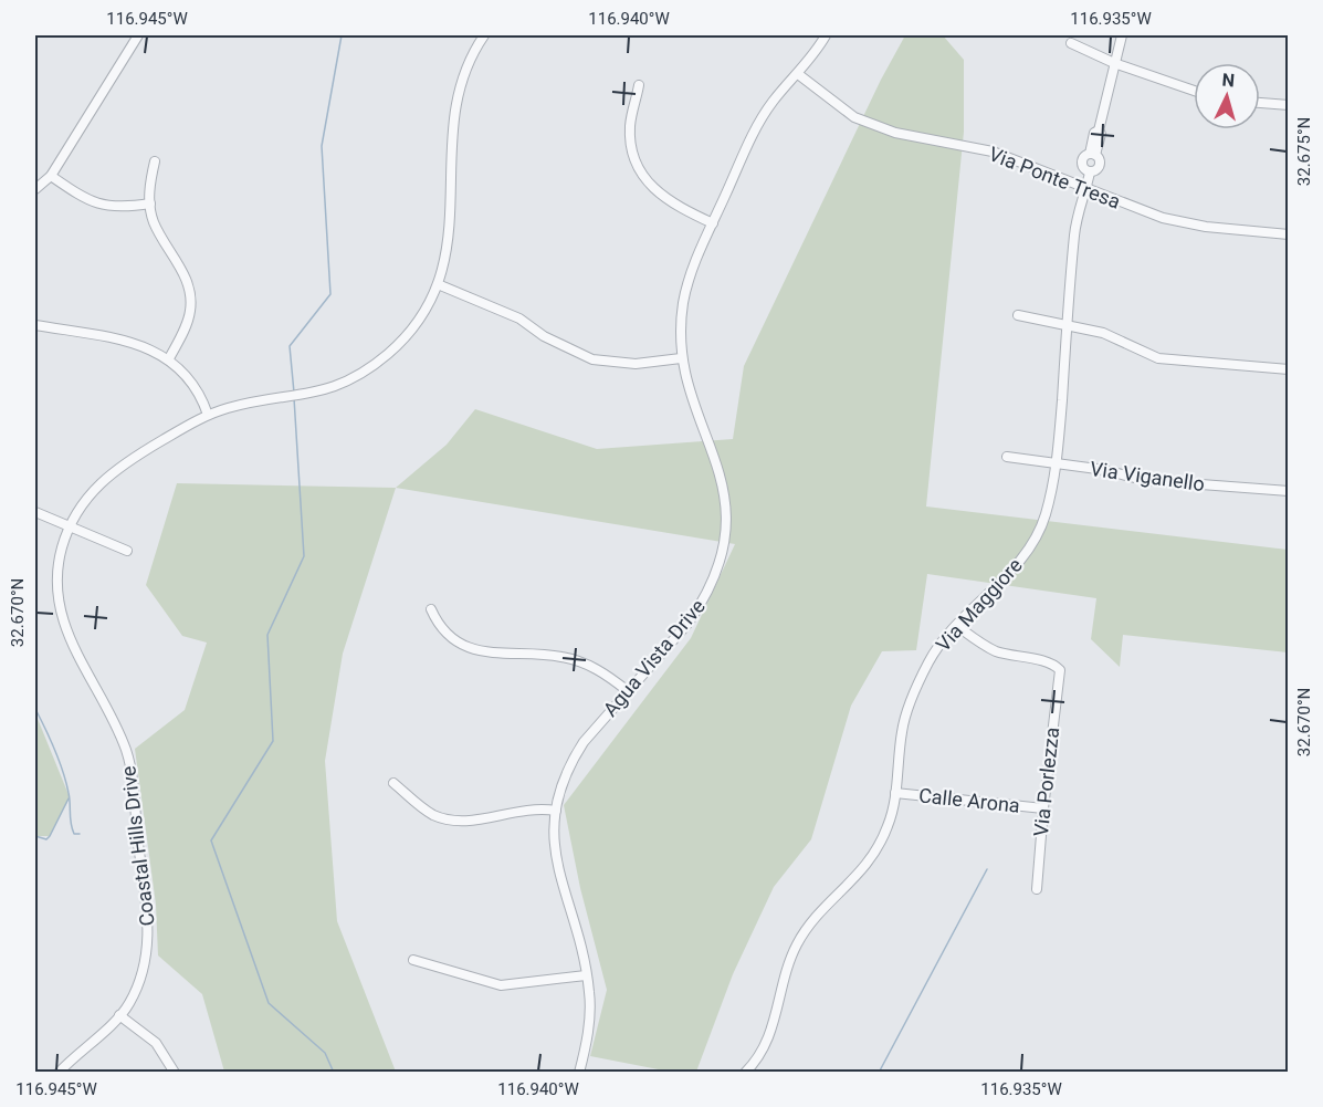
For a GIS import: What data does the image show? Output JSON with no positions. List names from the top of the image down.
{
  "streets": {
    "street": [
      "Via Ponte Tresa",
      "Via Viganello",
      "Via Maggiore",
      "Agua Vista Drive",
      "Via Porlezza",
      "Calle Arona",
      "Coastal Hills Drive"
    ]
  },
  "crossings": [
    ["Via Ponte Tresa", "Via Maggiore"],
    ["Via Ponte Tresa", "Agua Vista Drive"],
    ["Via Viganello", "Via Maggiore"],
    ["Via Maggiore", "Via Porlezza"],
    ["Via Maggiore", "Calle Arona"],
    ["Via Porlezza", "Calle Arona"]
  ],
  "north": "top",
  "coordinates": [
    "116.945°W",
    "116.940°W",
    "116.935°W",
    "32.675°N",
    "32.670°N"
  ]
}
